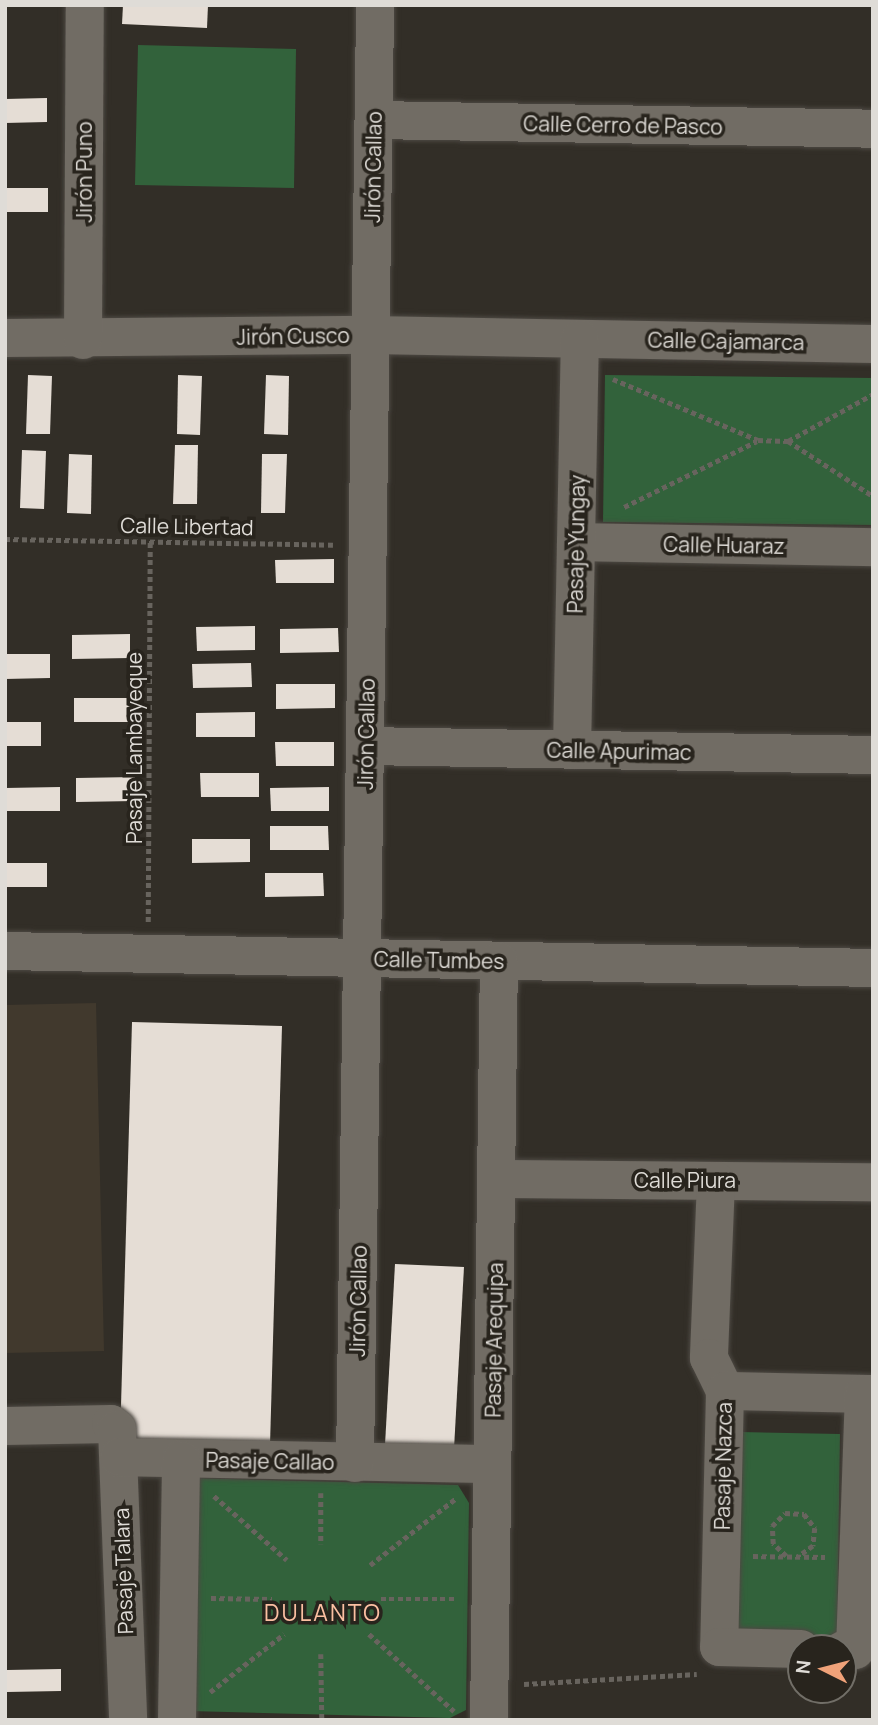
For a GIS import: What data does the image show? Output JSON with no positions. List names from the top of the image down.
{
  "streets": {
    "street": [
      "Calle Cerro de Pasco",
      "Jirón Callao",
      "Jirón Puno",
      "Jirón Cusco",
      "Calle Cajamarca",
      "Pasaje Yungay",
      "Calle Huaraz",
      "Calle Apurimac",
      "Calle Tumbes",
      "Calle Piura",
      "Pasaje Arequipa",
      "Pasaje Callao",
      "Pasaje Nazca",
      "Pasaje Talara"
    ],
    "path": ["Calle Libertad", "Pasaje Lambayeque"]
  },
  "crossings": [
    ["Calle Cerro de Pasco", "Jirón Callao"],
    ["Jirón Callao", "Jirón Cusco"],
    ["Jirón Callao", "Calle Libertad"],
    ["Jirón Callao", "Calle Apurimac"],
    ["Jirón Callao", "Calle Tumbes"],
    ["Jirón Callao", "Pasaje Callao"],
    ["Jirón Puno", "Jirón Cusco"],
    ["Jirón Cusco", "Calle Cajamarca"],
    ["Jirón Cusco", "Pasaje Yungay"],
    ["Calle Cajamarca", "Pasaje Yungay"],
    ["Calle Libertad", "Pasaje Lambayeque"],
    ["Pasaje Yungay", "Calle Huaraz"],
    ["Pasaje Yungay", "Calle Apurimac"],
    ["Pasaje Lambayeque", "Calle Tumbes"],
    ["Calle Tumbes", "Pasaje Arequipa"],
    ["Calle Piura", "Pasaje Arequipa"],
    ["Pasaje Arequipa", "Pasaje Callao"]
  ],
  "districts": ["DULANTO"],
  "north": "left"
}
